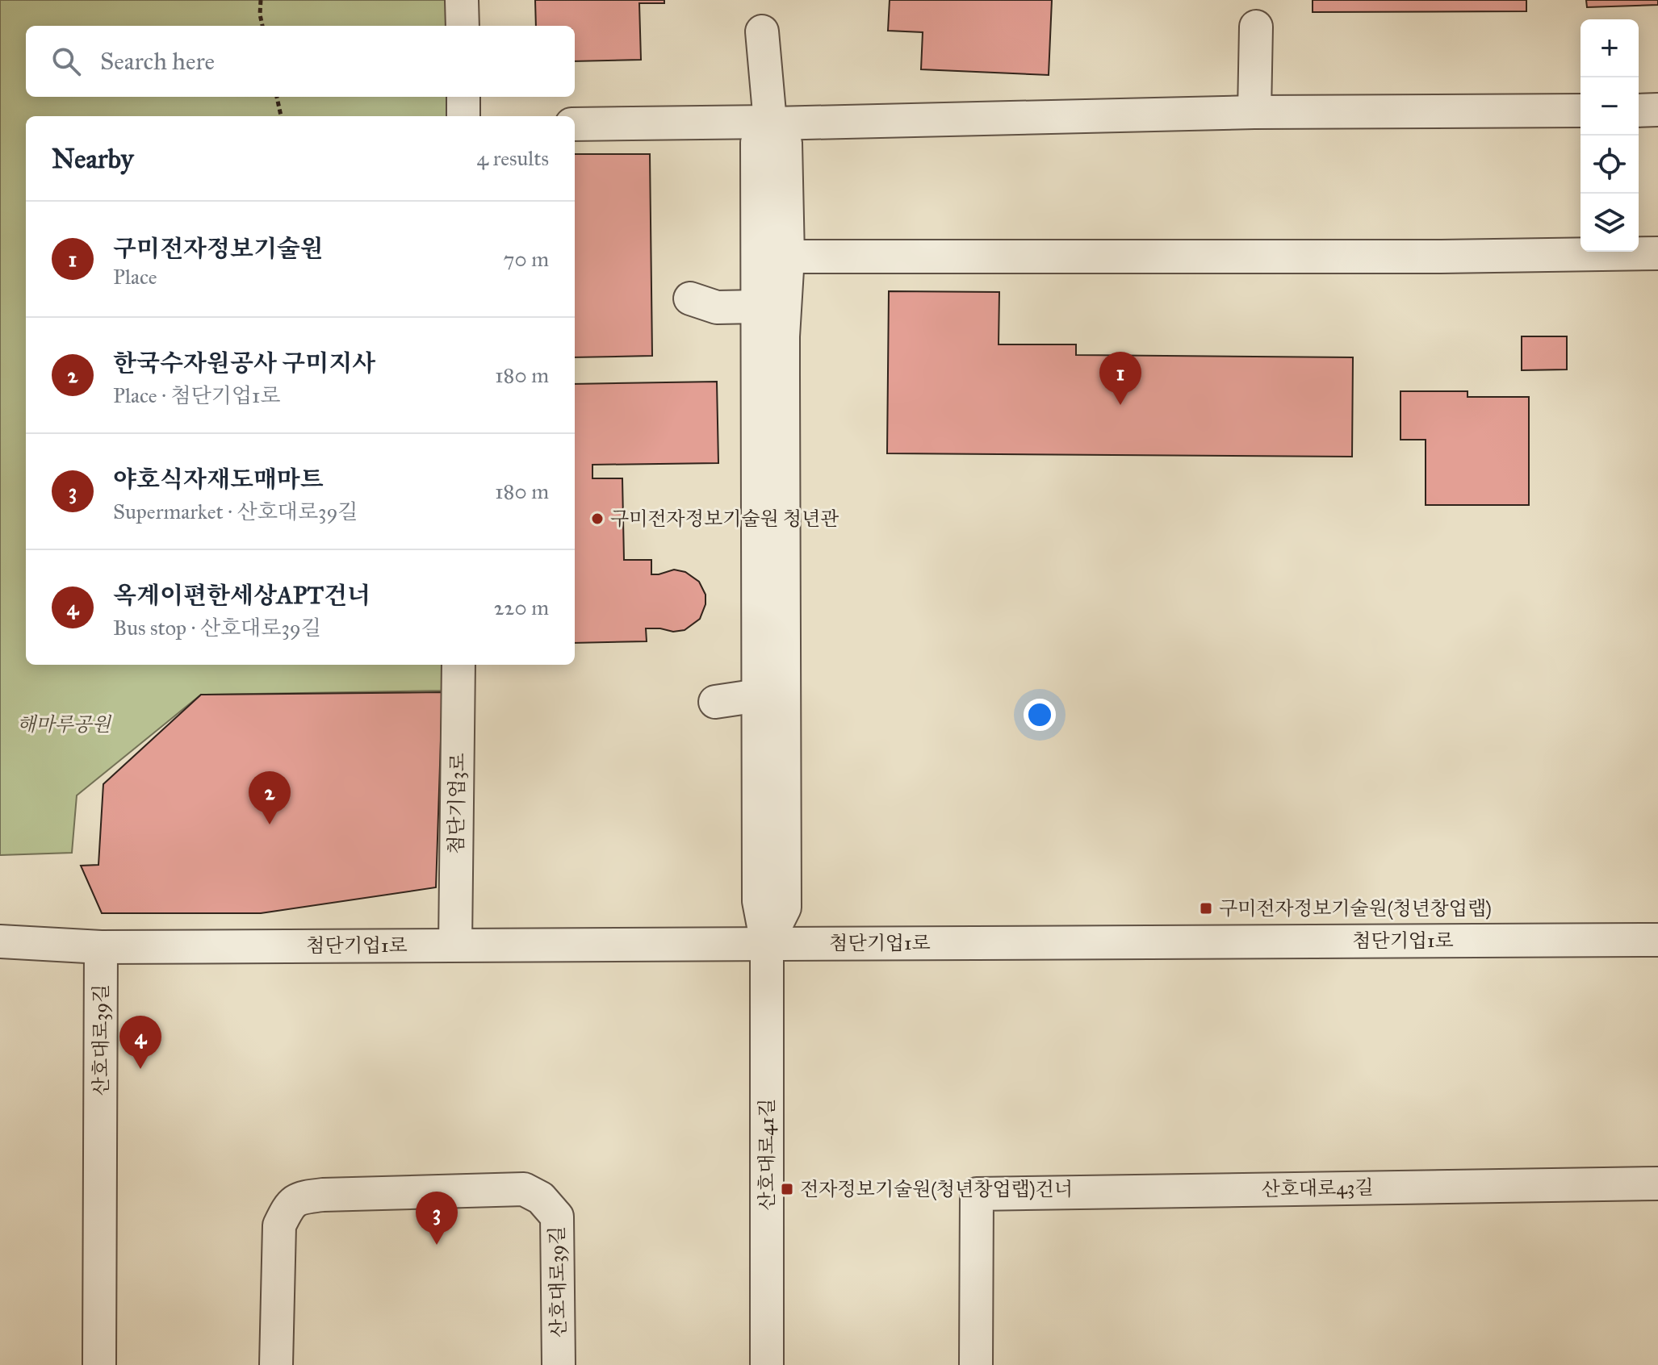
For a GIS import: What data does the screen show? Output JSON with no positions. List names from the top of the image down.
{
  "streets": {
    "street": [
      "첨단기업3로",
      "첨단기업1로",
      "산호대로39길",
      "산호대로41길",
      "산호대로43길"
    ]
  },
  "crossings": [
    ["첨단기업3로", "첨단기업1로"],
    ["첨단기업1로", "산호대로39길"],
    ["첨단기업1로", "산호대로41길"]
  ],
  "parks": ["해마루공원"],
  "places": {
    "other": ["구미전자정보기술원 청년관"],
    "transit": ["구미전자정보기술원(청년창업랩)", "전자정보기술원(청년창업랩)건너"]
  },
  "page": {
    "map_buttons": ["+", "−"],
    "search": "Search here",
    "heading": ["Nearby", "4 results"],
    "list": [
      {
        "mark": "1",
        "name": "구미전자정보기술원",
        "note": "Place",
        "value": "70 m"
      },
      {
        "mark": "2",
        "name": "한국수자원공사 구미지사",
        "note": "Place · 첨단기업1로",
        "value": "180 m"
      },
      {
        "mark": "3",
        "name": "야호식자재도매마트",
        "note": "Supermarket · 산호대로39길",
        "value": "180 m"
      },
      {
        "mark": "4",
        "name": "옥계이편한세상APT건너",
        "note": "Bus stop · 산호대로39길",
        "value": "220 m"
      }
    ],
    "pins": [
      "1",
      "2",
      "4",
      "3"
    ]
  }
}
